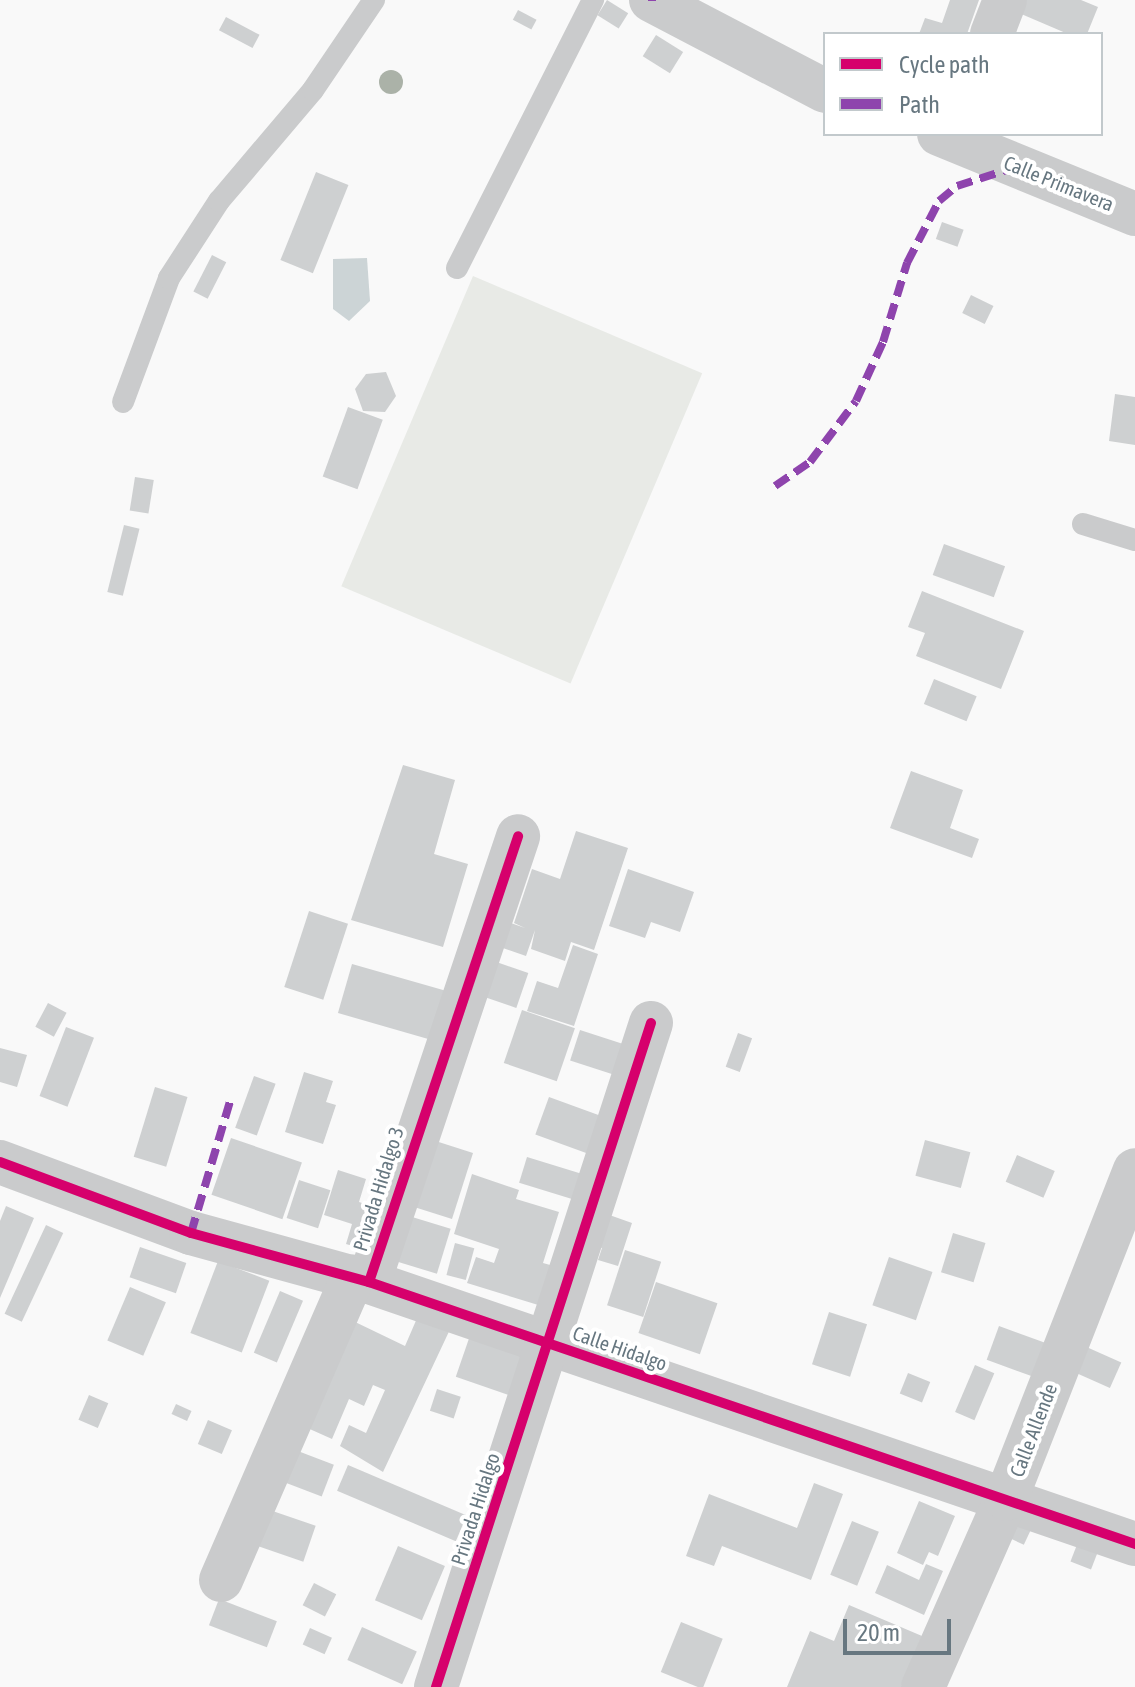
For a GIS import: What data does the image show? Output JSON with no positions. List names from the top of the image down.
{
  "streets": {
    "street": [
      "Calle Primavera",
      "Privada Hidalgo 3",
      "Calle Hidalgo",
      "Calle Allende",
      "Privada Hidalgo"
    ]
  },
  "crossings": [
    ["Privada Hidalgo 3", "Calle Hidalgo"],
    ["Calle Hidalgo", "Calle Allende"],
    ["Calle Hidalgo", "Privada Hidalgo"]
  ],
  "legend": ["Cycle path", "Path"],
  "scale_bar": "20 m"
}
